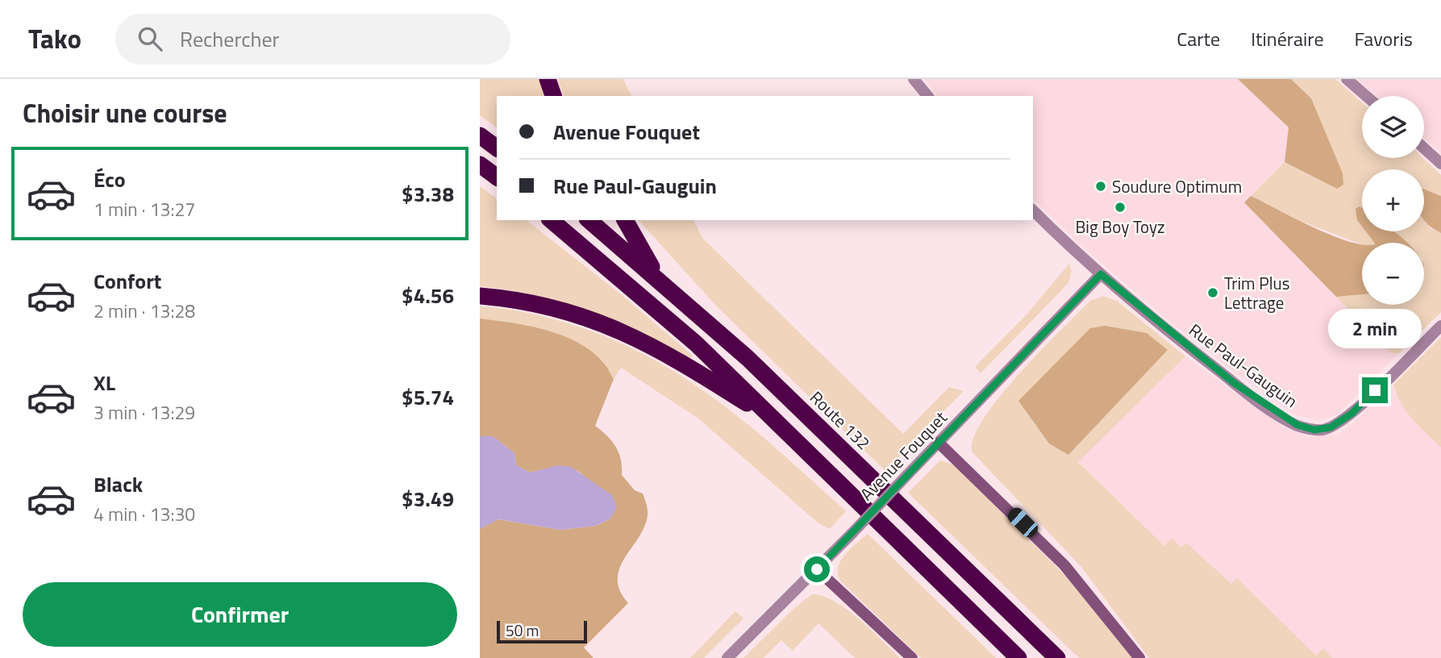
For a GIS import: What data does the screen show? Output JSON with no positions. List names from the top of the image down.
{
  "streets": {
    "highway": ["Route 132"],
    "street": ["Rue Paul-Gauguin", "Avenue Fouquet"]
  },
  "crossings": [
    ["Rue Paul-Gauguin", "Avenue Fouquet"]
  ],
  "places": ["Soudure Optimum", "Big Boy Toyz", "Trim Plus Lettrage"],
  "scale_bar": "50 m",
  "page": {
    "header": "Tako",
    "search": "Rechercher",
    "nav": ["Carte", "Itinéraire", "Favoris"],
    "heading": "Choisir une course",
    "map_buttons": ["+", "−"],
    "banner": ["Avenue Fouquet", "Rue Paul-Gauguin"],
    "list": [
      {
        "name": "Éco",
        "note": "1 min · 13:27",
        "value": "$3.38"
      },
      {
        "name": "Confort",
        "note": "2 min · 13:28",
        "value": "$4.56"
      },
      {
        "name": "XL",
        "note": "3 min · 13:29",
        "value": "$5.74"
      },
      {
        "name": "Black",
        "note": "4 min · 13:30",
        "value": "$3.49"
      }
    ],
    "bubble": "2 min",
    "buttons": "Confirmer",
    "scale": "50 m"
  }
}
